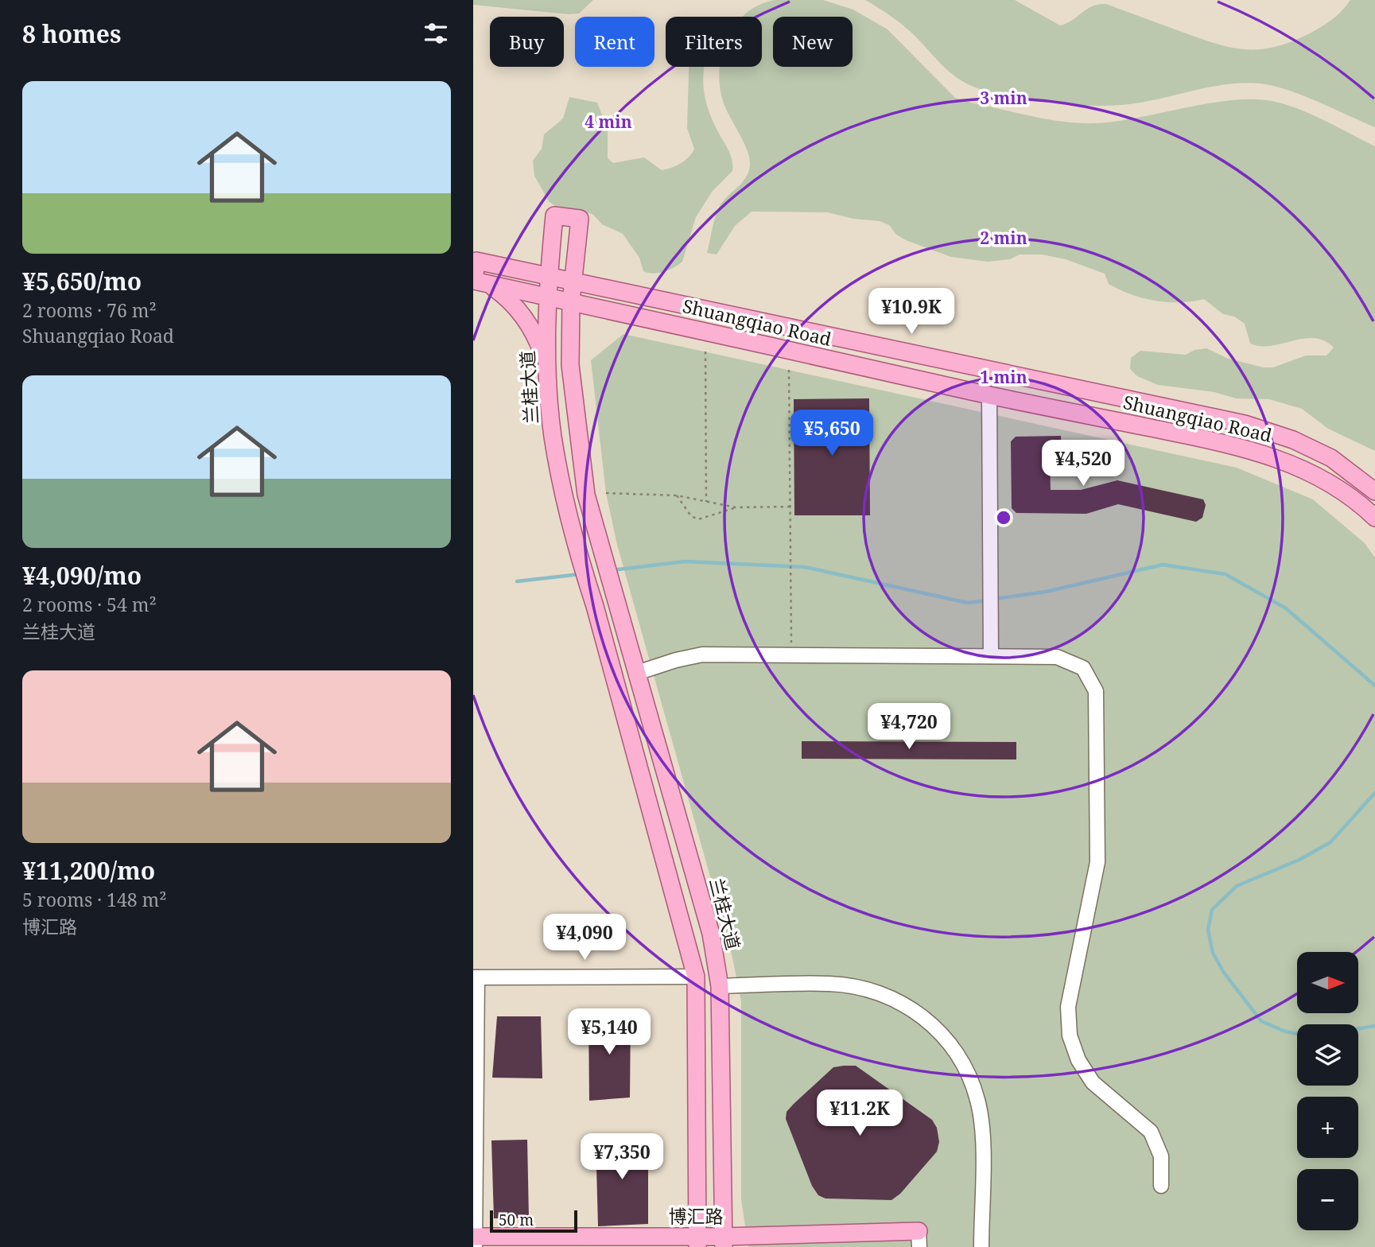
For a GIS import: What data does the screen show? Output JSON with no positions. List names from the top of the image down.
{
  "streets": {
    "main road": ["Shuangqiao Road", "兰桂大道", "博汇路"]
  },
  "crossings": [
    ["Shuangqiao Road", "兰桂大道"],
    ["兰桂大道", "博汇路"]
  ],
  "scale_bar": "50 m",
  "north": "right",
  "page": {
    "heading": "8 homes",
    "chip": [
      "Buy",
      "Rent",
      "Filters",
      "New"
    ],
    "list": [
      {
        "name": "¥5,650/mo",
        "note": "2 rooms · 76 m² · Shuangqiao Road"
      },
      {
        "name": "¥4,090/mo",
        "note": "2 rooms · 54 m² · 兰桂大道"
      },
      {
        "name": "¥11,200/mo",
        "note": "5 rooms · 148 m² · 博汇路"
      }
    ],
    "price": [
      "¥10.9K",
      "¥5,650",
      "¥4,520",
      "¥4,720",
      "¥4,090",
      "¥5,140",
      "¥11.2K",
      "¥7,350"
    ],
    "map_buttons": ["+", "−"],
    "scale": "50 m"
  },
  "rings": [
    "3 min",
    "4 min",
    "2 min",
    "1 min"
  ]
}
